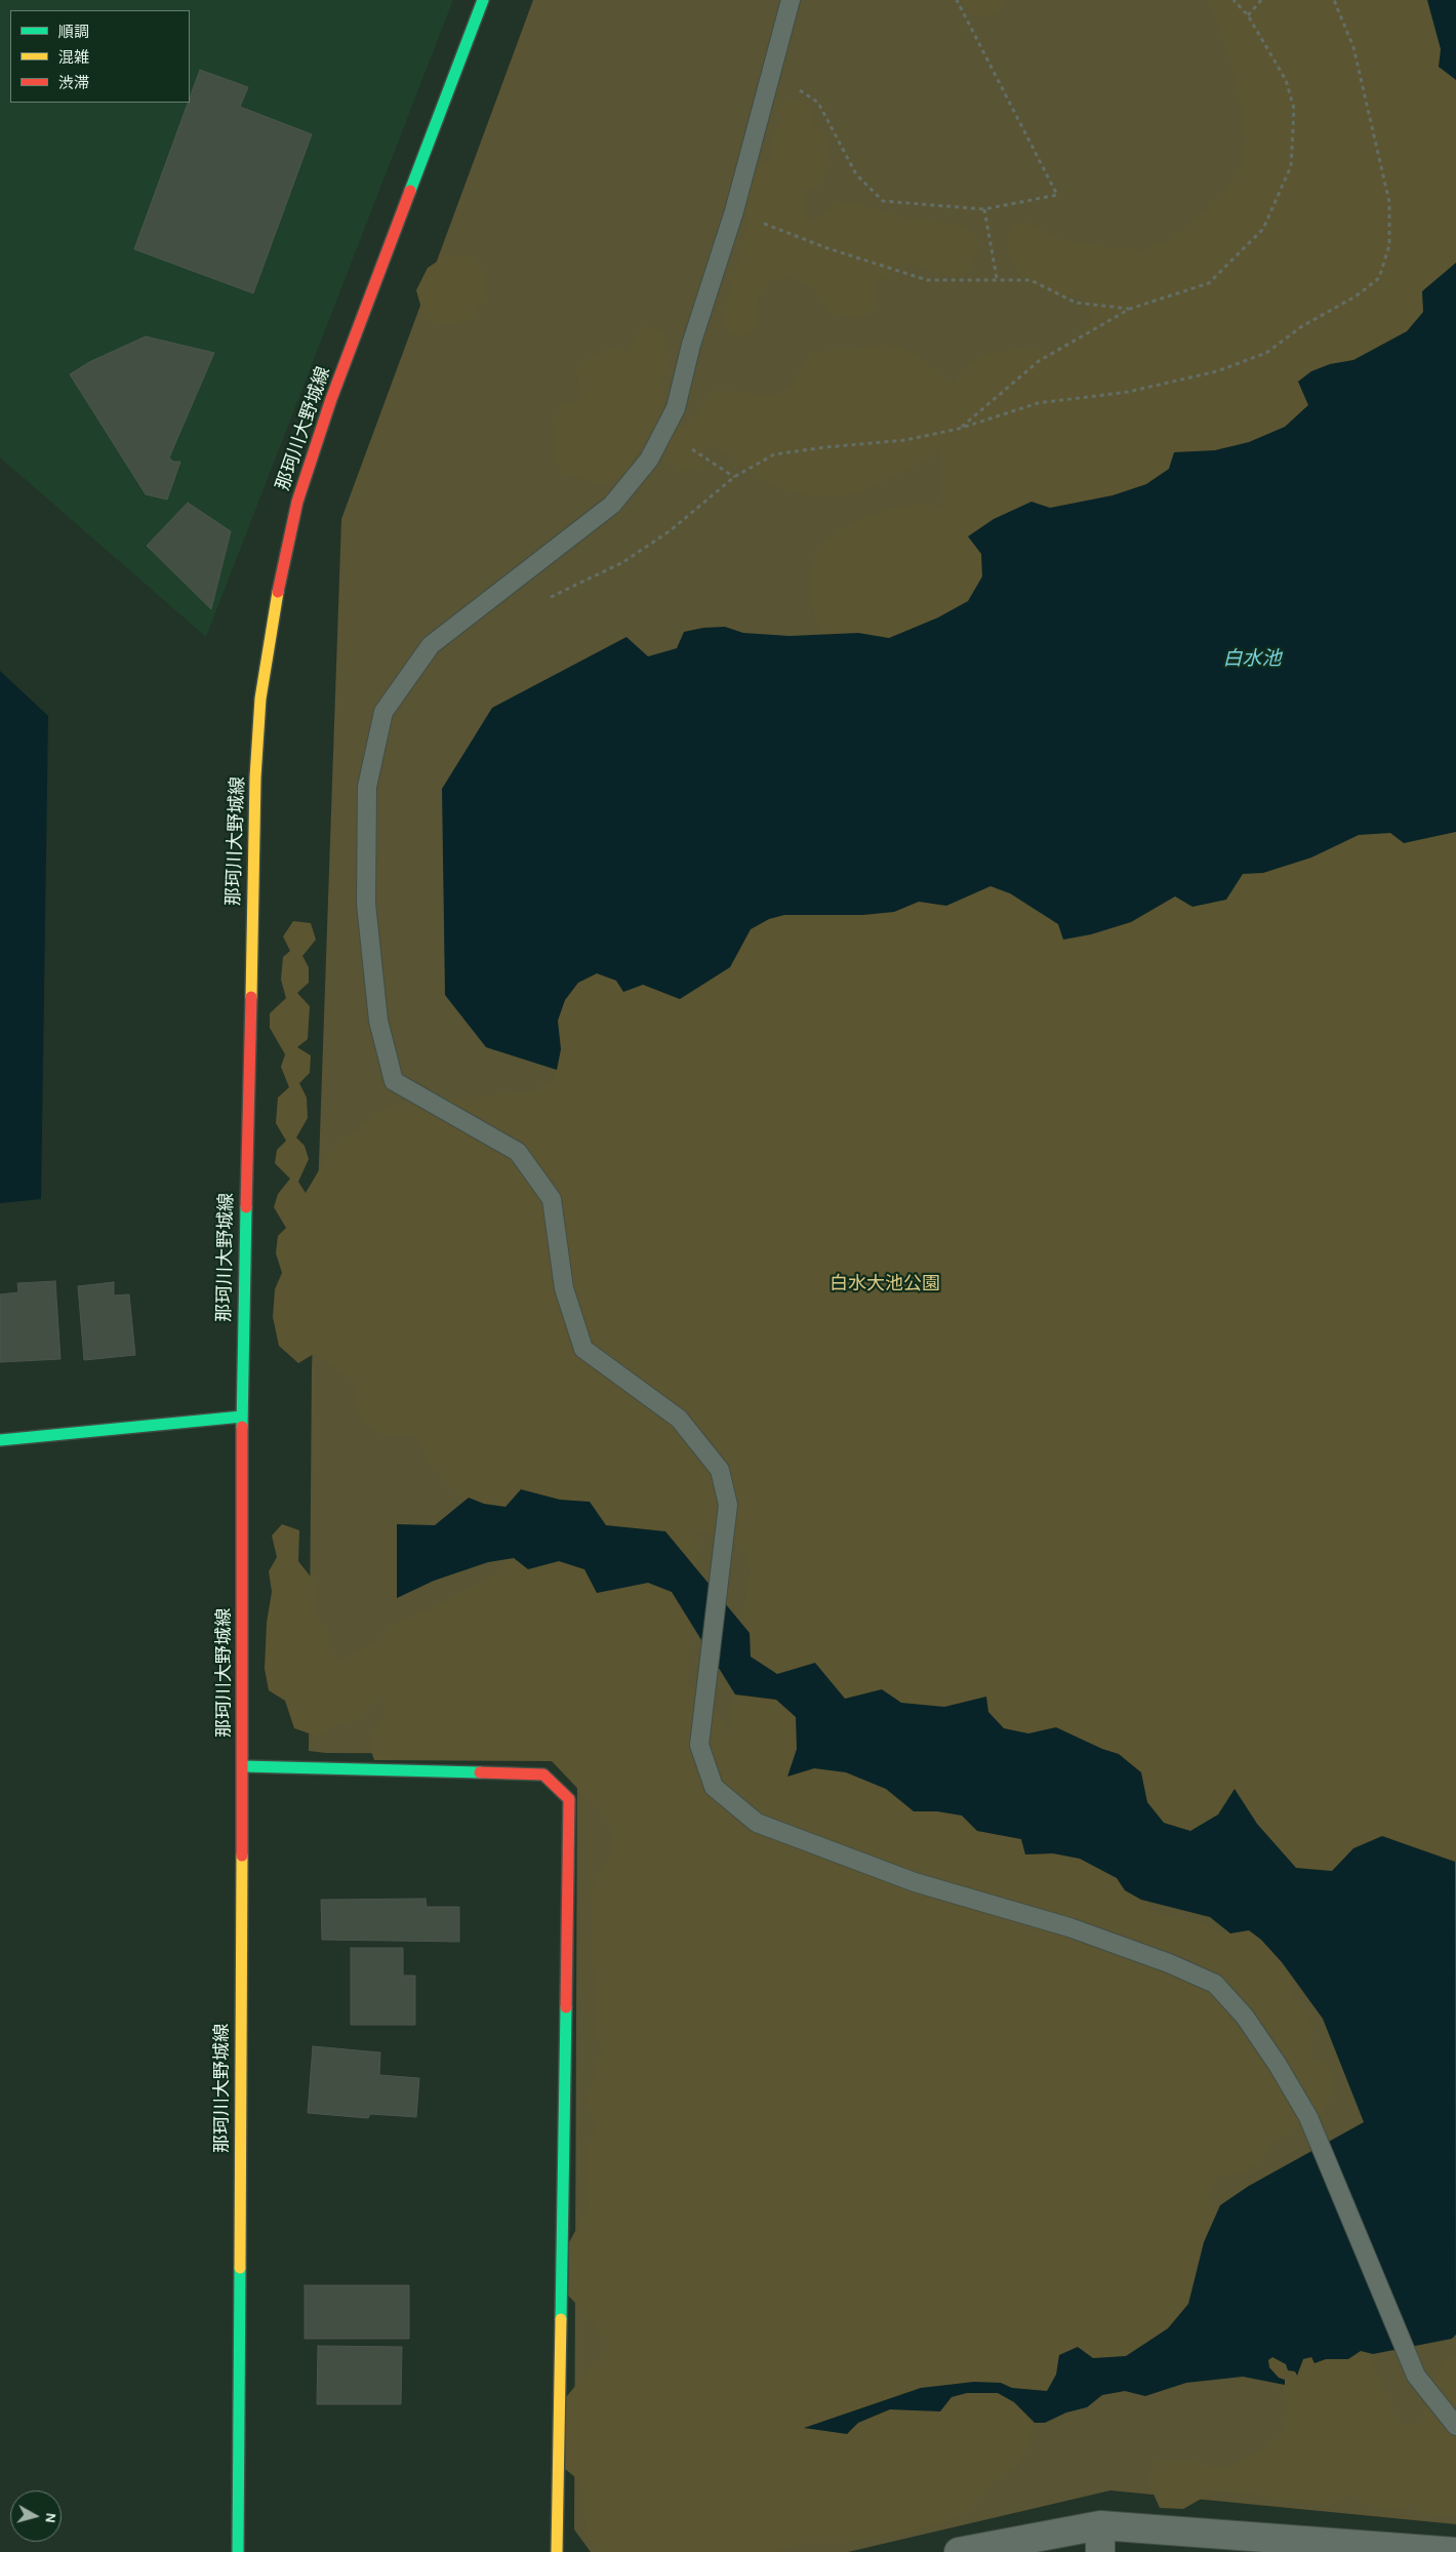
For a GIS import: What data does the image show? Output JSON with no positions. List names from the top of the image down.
{
  "streets": {
    "main road": ["那珂川大野城線"]
  },
  "water": ["白水池"],
  "parks": ["白水大池公園"],
  "legend": ["順調", "混雑", "渋滞"],
  "north": "right"
}
